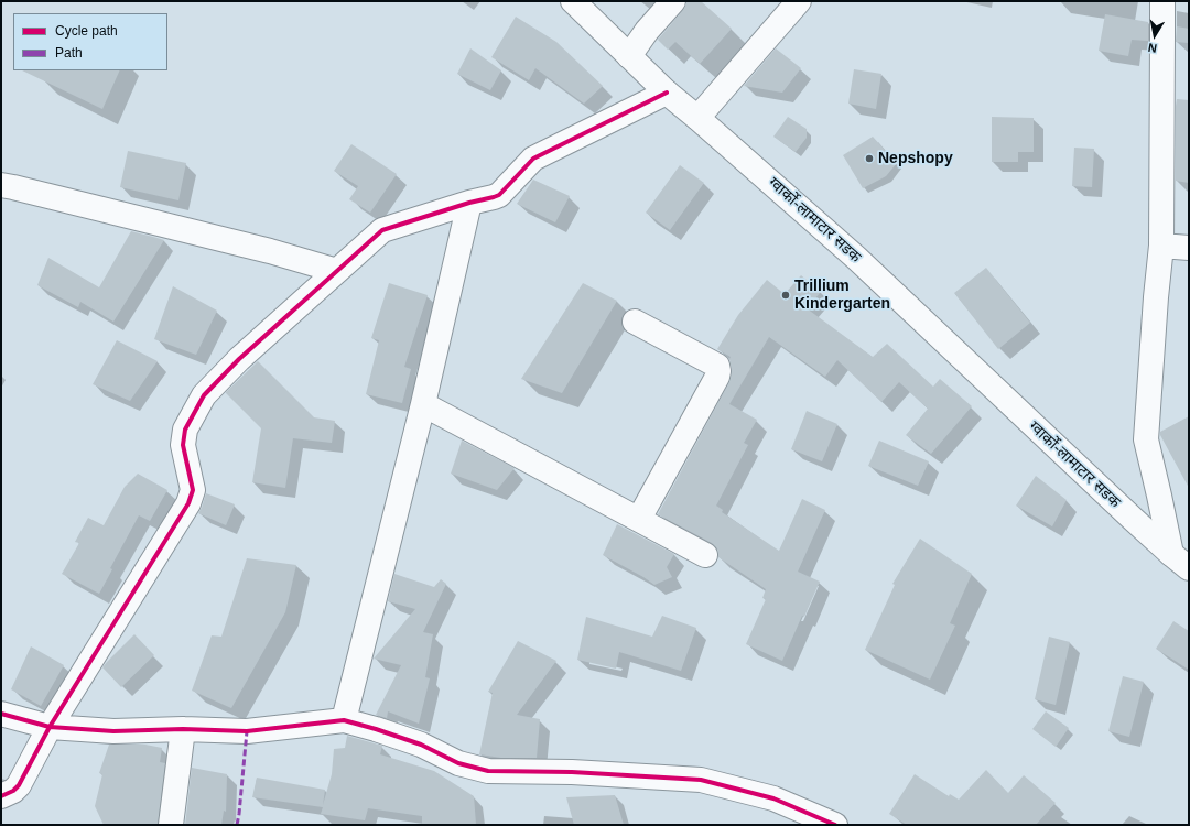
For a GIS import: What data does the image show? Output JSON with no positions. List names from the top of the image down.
{
  "streets": {
    "street": ["ग्वार्को-लामाटार सडक"]
  },
  "places": ["Nepshopy", "Trillium Kindergarten"],
  "legend": ["Cycle path", "Path"],
  "north": "bottom"
}
